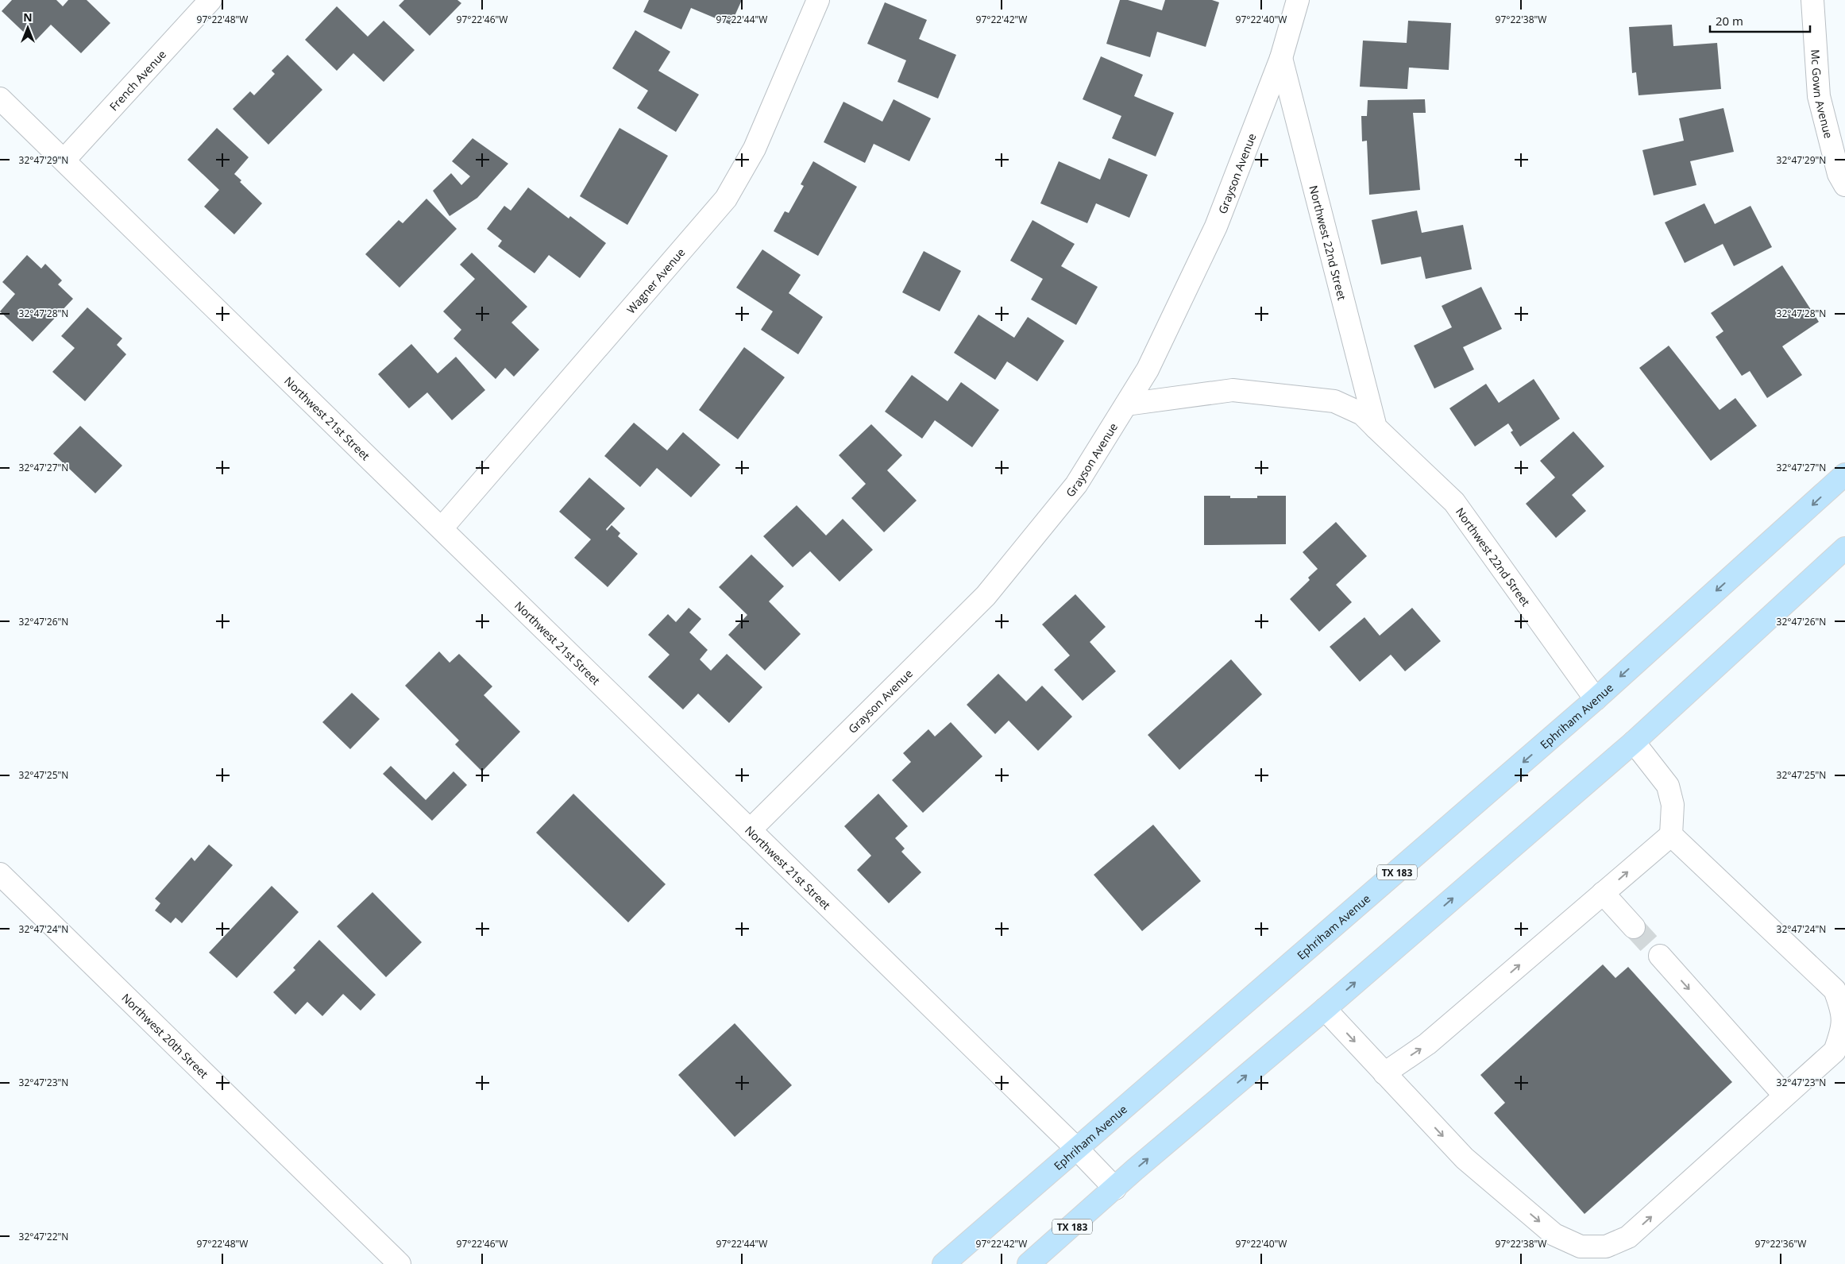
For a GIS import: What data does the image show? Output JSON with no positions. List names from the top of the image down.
{
  "streets": {
    "main road": ["Ephriham Avenue", "TX 183"],
    "street": [
      "French Avenue",
      "Mc Gown Avenue",
      "Grayson Avenue",
      "Northwest 22nd Street",
      "Wagner Avenue",
      "Northwest 21st Street",
      "Northwest 20th Street"
    ]
  },
  "crossings": [
    ["French Avenue", "Northwest 21st Street"],
    ["Grayson Avenue", "Northwest 22nd Street"],
    ["Grayson Avenue", "Northwest 21st Street"],
    ["Northwest 22nd Street", "Ephriham Avenue"],
    ["Wagner Avenue", "Northwest 21st Street"],
    ["Northwest 21st Street", "Ephriham Avenue"],
    ["Northwest 21st Street", "TX 183"]
  ],
  "scale_bar": "20 m",
  "north": "top",
  "coordinates": [
    "97°22'48\"W",
    "97°22'46\"W",
    "97°22'44\"W",
    "97°22'42\"W",
    "97°22'40\"W",
    "97°22'38\"W",
    "32°47'29\"N",
    "32°47'28\"N",
    "32°47'27\"N",
    "32°47'26\"N",
    "32°47'25\"N",
    "32°47'24\"N",
    "32°47'23\"N",
    "32°47'22\"N",
    "97°22'36\"W"
  ]
}
